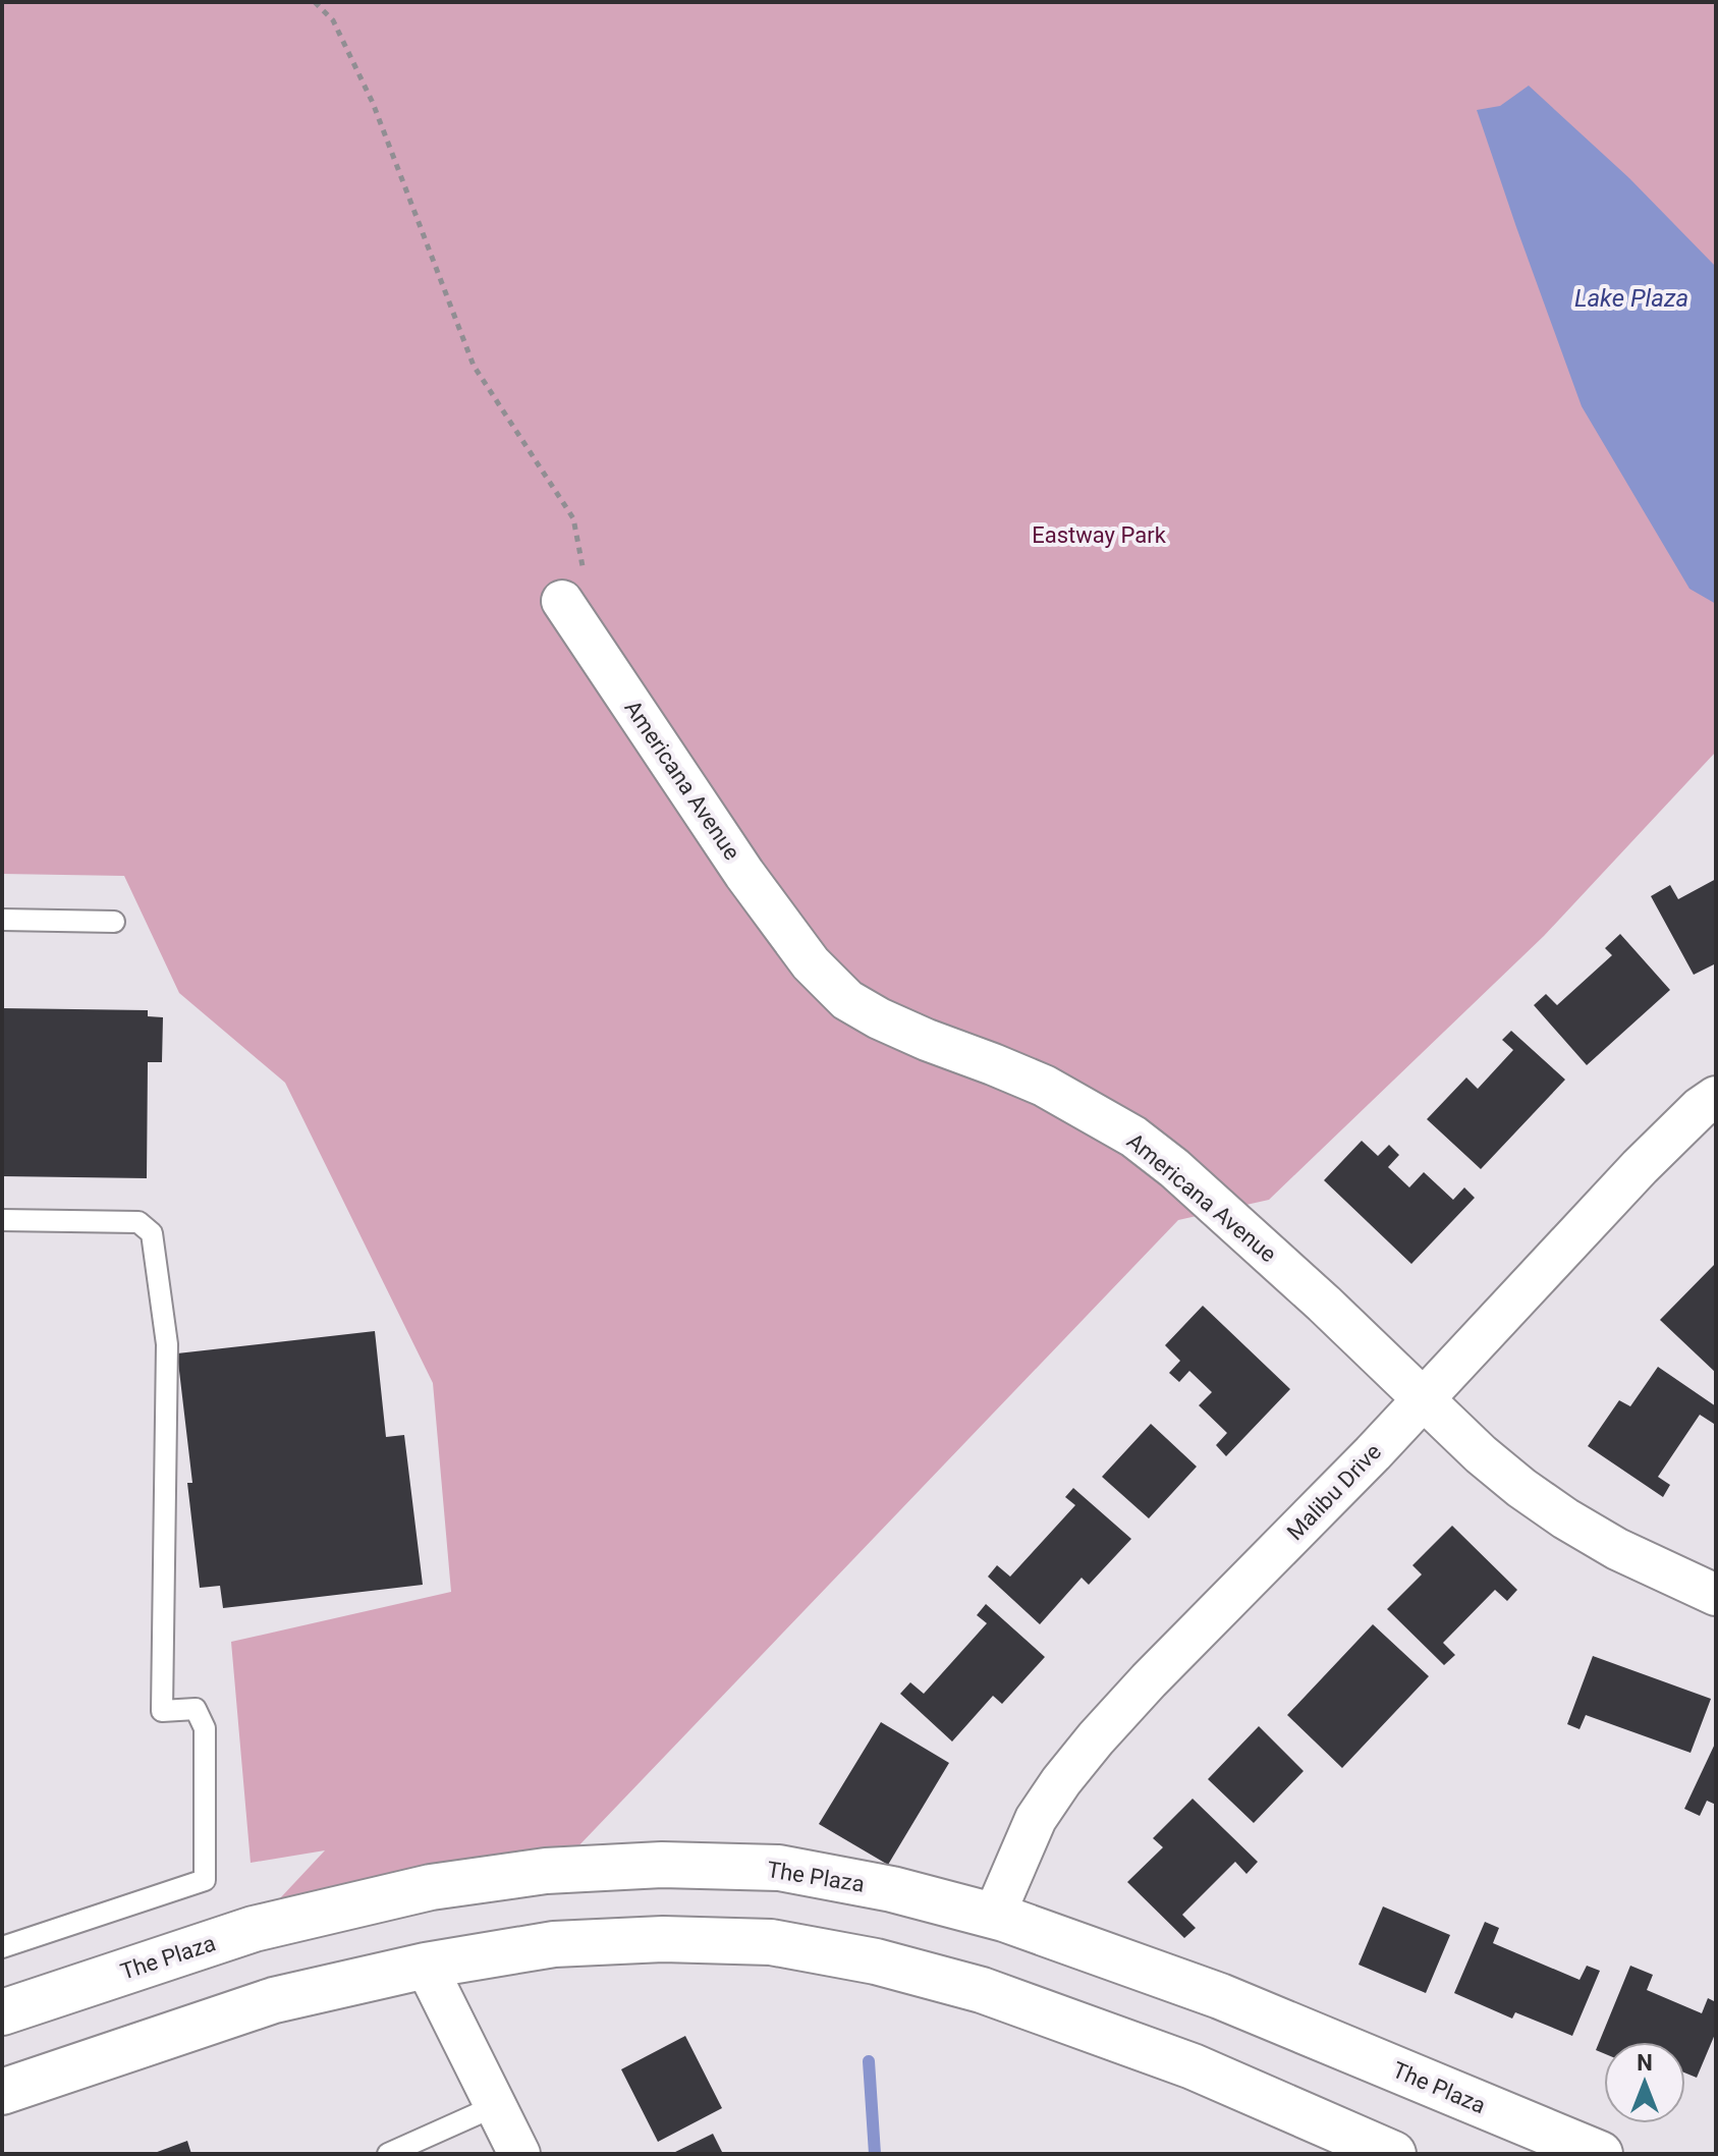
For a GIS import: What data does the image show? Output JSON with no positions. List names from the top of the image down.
{
  "streets": {
    "main road": ["The Plaza"],
    "street": ["Americana Avenue", "Malibu Drive"]
  },
  "crossings": [
    ["Americana Avenue", "Malibu Drive"],
    ["Malibu Drive", "The Plaza"]
  ],
  "water": ["Lake Plaza"],
  "parks": ["Eastway Park"],
  "north": "top"
}
